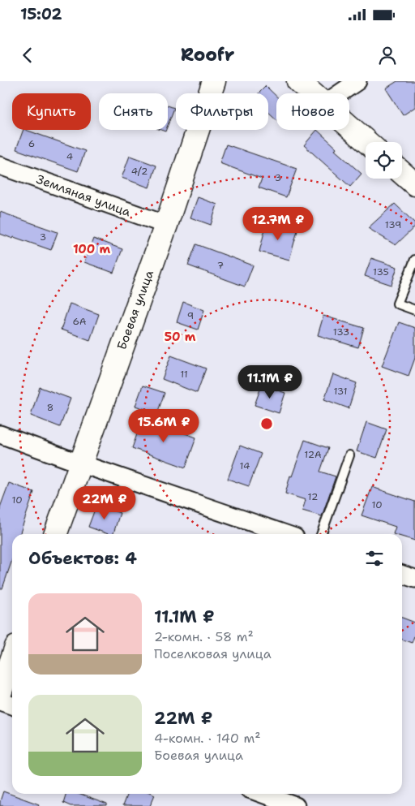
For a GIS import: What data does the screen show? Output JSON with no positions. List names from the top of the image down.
{
  "streets": {
    "street": ["Земляная улица", "Боевая улица"]
  },
  "crossings": [
    ["Земляная улица", "Боевая улица"]
  ],
  "house_numbers": [
    "6",
    "4",
    "4/2",
    "3",
    "139",
    "3",
    "7",
    "135",
    "9",
    "6А",
    "133",
    "11",
    "131",
    "8",
    "12А",
    "14",
    "12",
    "10",
    "10"
  ],
  "page": {
    "status": "15:02",
    "header": "Roofr",
    "chip": [
      "Купить",
      "Снять",
      "Фильтры",
      "Новое"
    ],
    "price": [
      "12.7M ₽",
      "11.1M ₽",
      "15.6M ₽",
      "22M ₽"
    ],
    "heading": "Объектов: 4",
    "list": [
      {
        "name": "11.1M ₽",
        "note": "2-комн. · 58 m² · Поселковая улица"
      },
      {
        "name": "22M ₽",
        "note": "4-комн. · 140 m² · Боевая улица"
      }
    ]
  },
  "rings": ["100 m", "50 m"]
}
